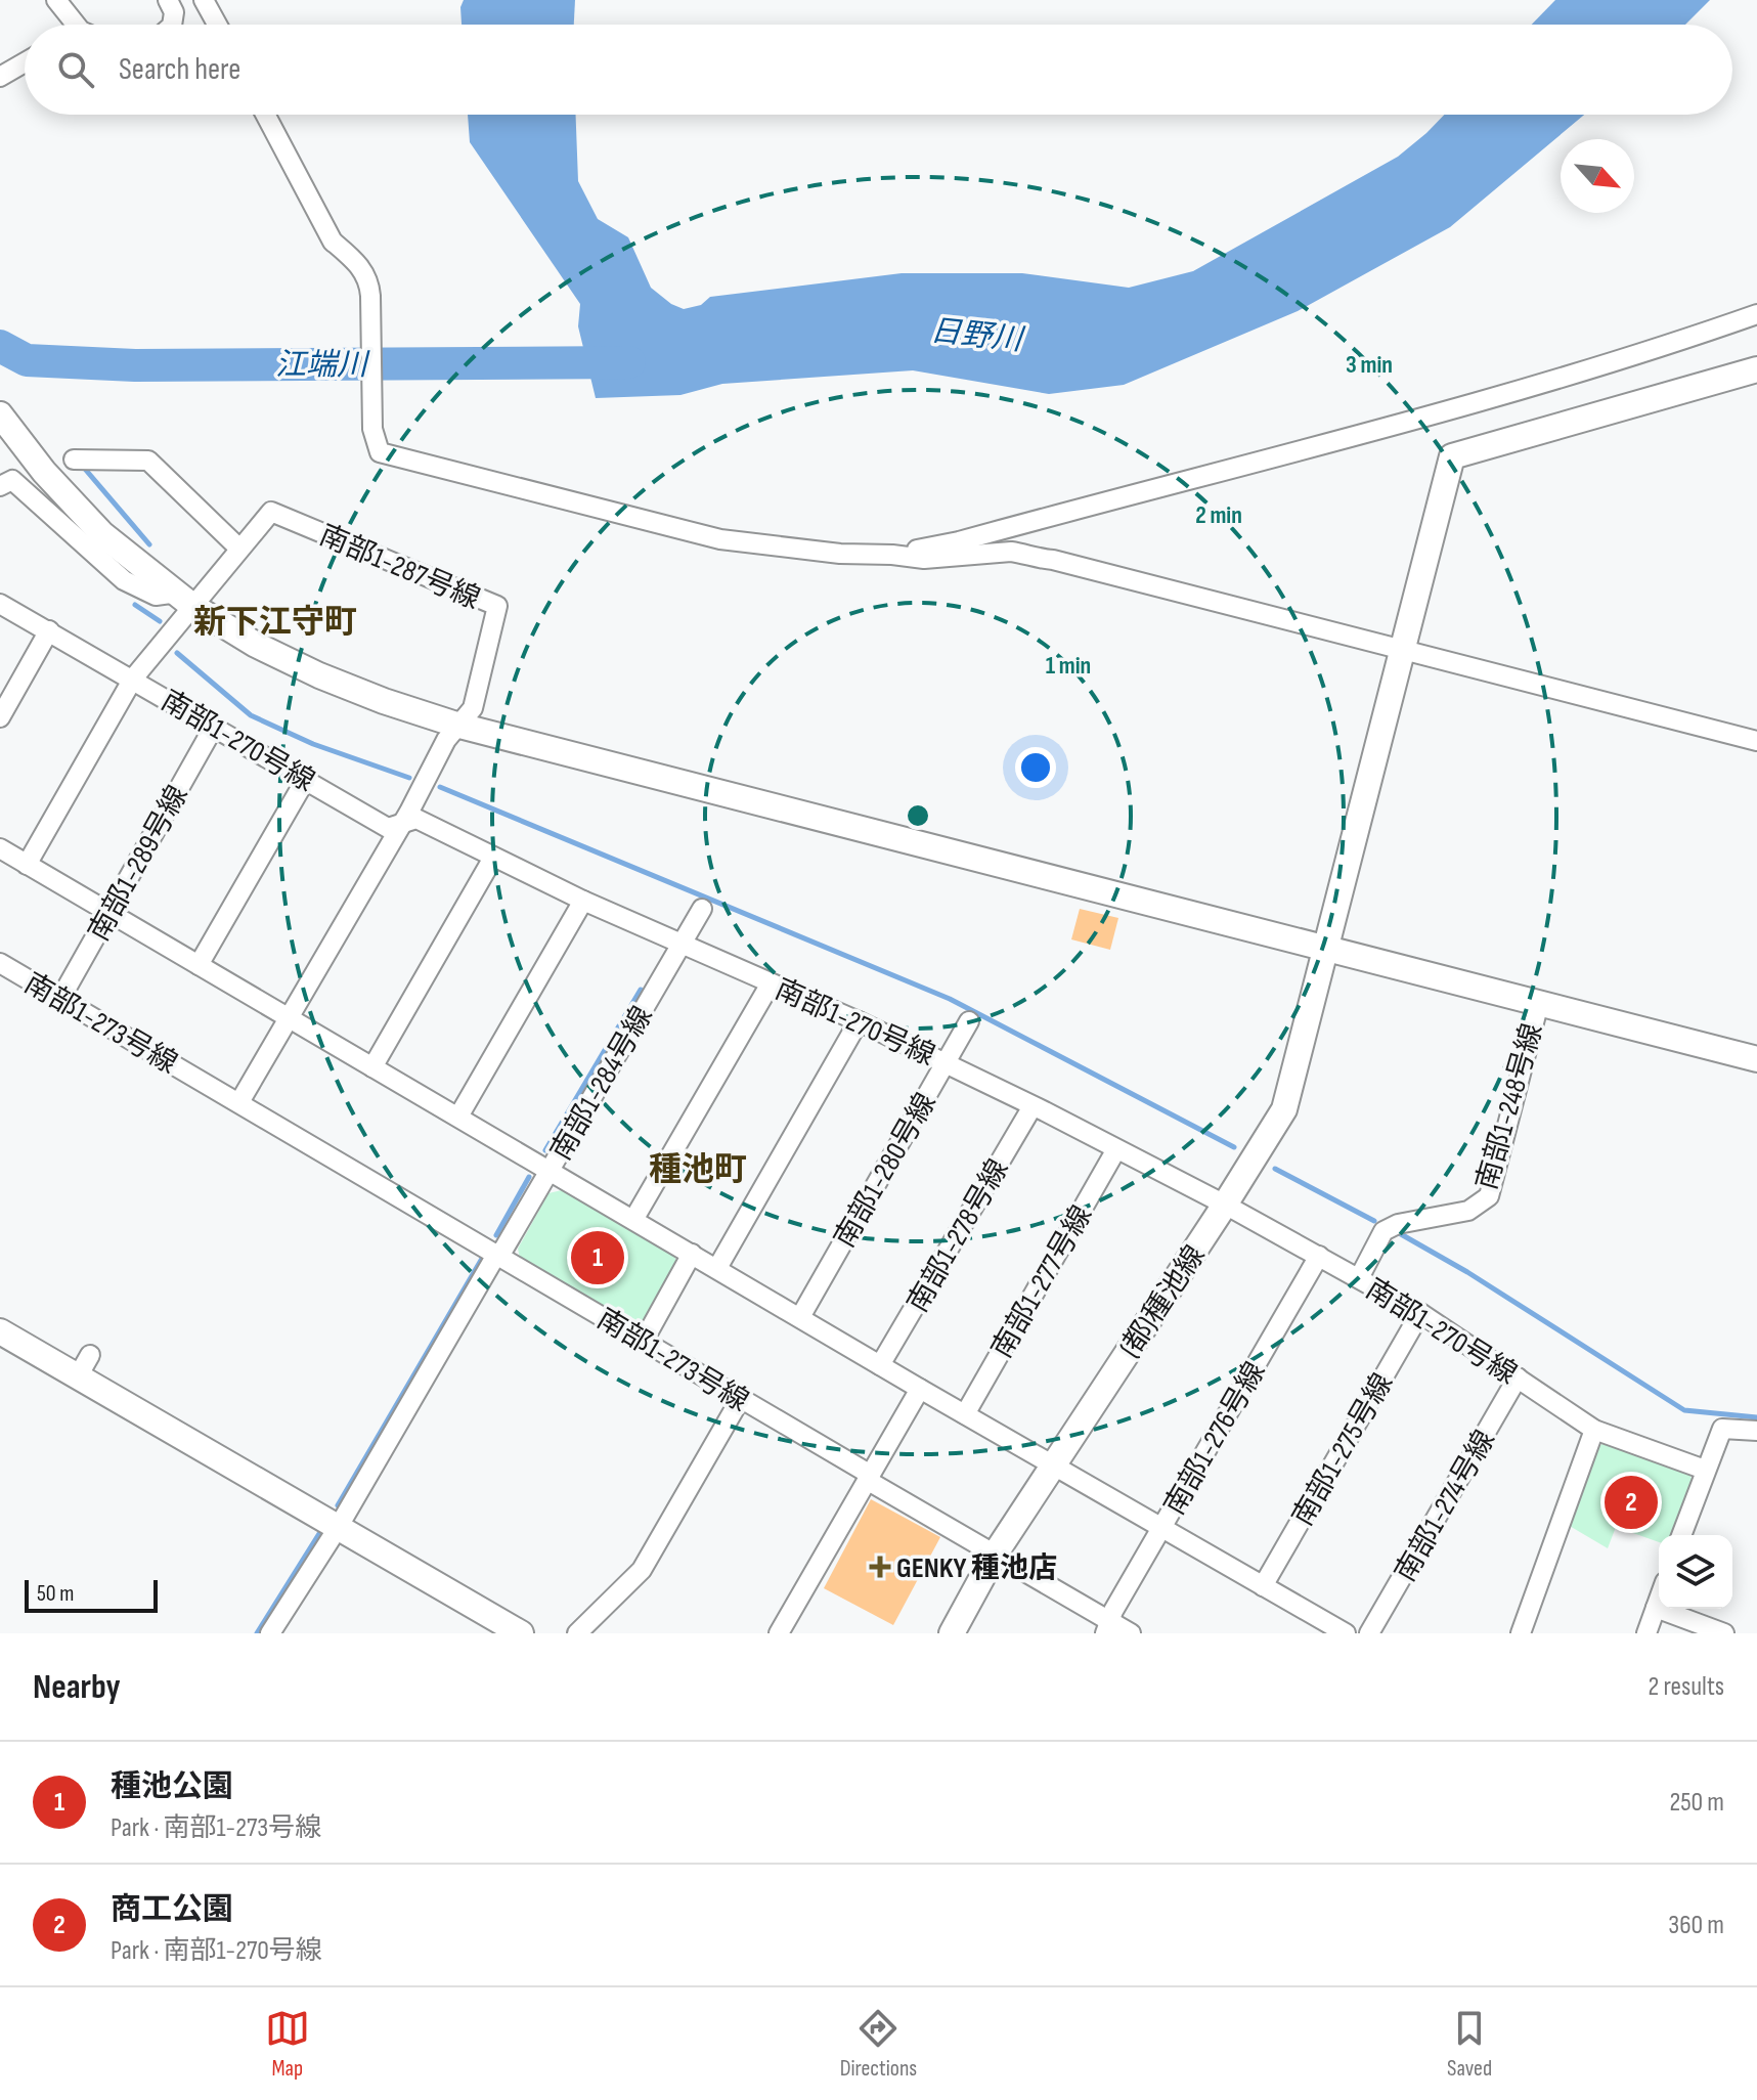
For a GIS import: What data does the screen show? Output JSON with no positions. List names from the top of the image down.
{
  "streets": {
    "street": [
      "南部1-287号線",
      "南部1-270号線",
      "南部1-289号線",
      "南部1-273号線",
      "南部1-284号線",
      "南部1-248号線",
      "南部1-280号線",
      "南部1-278号線",
      "南部1-277号線",
      "(都)種池線",
      "南部1-276号線",
      "南部1-275号線",
      "南部1-274号線"
    ]
  },
  "crossings": [
    ["南部1-287号線", "南部1-270号線"],
    ["南部1-287号線", "南部1-273号線"],
    ["南部1-270号線", "南部1-289号線"],
    ["南部1-270号線", "南部1-284号線"],
    ["南部1-270号線", "南部1-248号線"],
    ["南部1-270号線", "南部1-280号線"],
    ["南部1-270号線", "南部1-278号線"],
    ["南部1-270号線", "南部1-277号線"],
    ["南部1-270号線", "(都)種池線"],
    ["南部1-270号線", "南部1-276号線"],
    ["南部1-270号線", "南部1-275号線"],
    ["南部1-270号線", "南部1-274号線"],
    ["南部1-289号線", "南部1-273号線"],
    ["南部1-273号線", "南部1-284号線"],
    ["南部1-273号線", "(都)種池線"],
    ["南部1-273号線", "南部1-276号線"]
  ],
  "districts": ["新下江守町", "種池町"],
  "water": ["日野川", "江端川"],
  "places": {
    "health": ["GENKY 種池店"]
  },
  "scale_bar": "50 m",
  "north": "bottom right",
  "page": {
    "search": "Search here",
    "pins": ["1", "2"],
    "scale": "50 m",
    "heading": ["Nearby", "2 results"],
    "list": [
      {
        "mark": "1",
        "name": "種池公園",
        "note": "Park · 南部1-273号線",
        "value": "250 m"
      },
      {
        "mark": "2",
        "name": "商工公園",
        "note": "Park · 南部1-270号線",
        "value": "360 m"
      }
    ],
    "nav": ["Map", "Directions", "Saved"]
  },
  "rings": ["3 min", "2 min", "1 min"]
}
